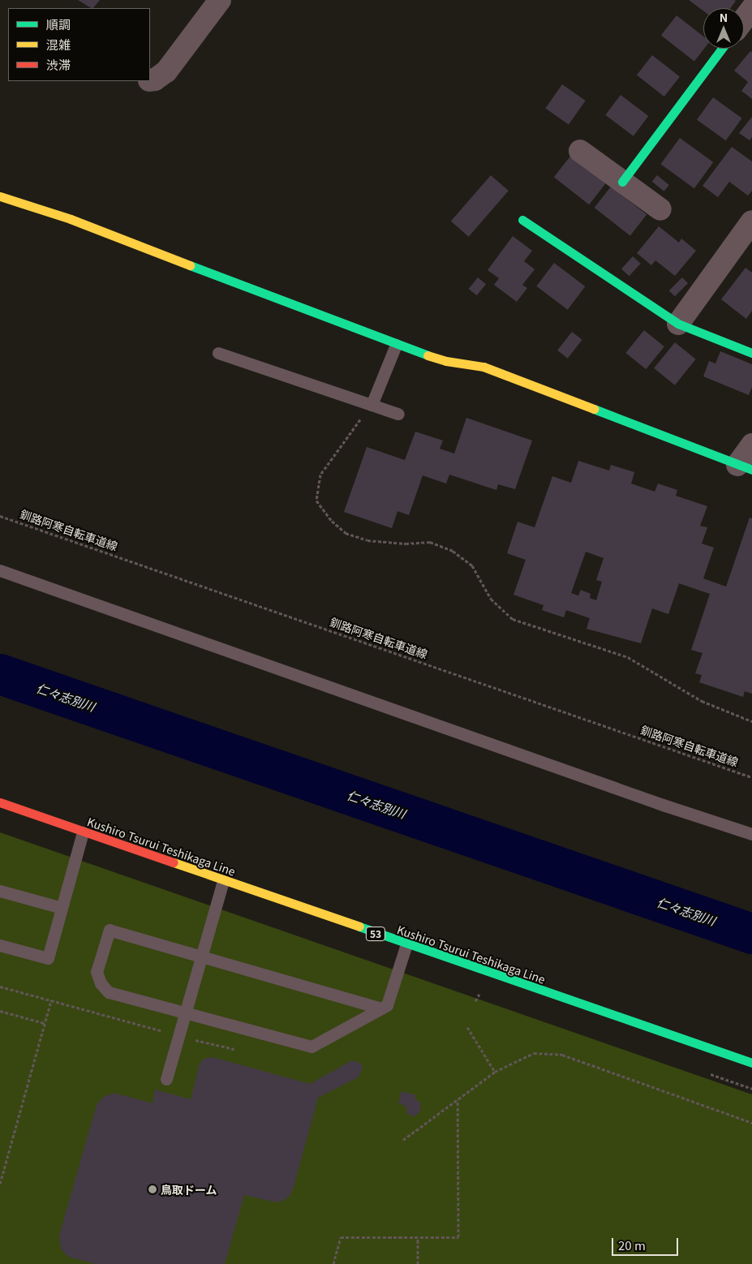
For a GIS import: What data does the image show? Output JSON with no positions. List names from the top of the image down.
{
  "streets": {
    "street": ["Kushiro Tsurui Teshikaga Line", "53"],
    "path": ["釧路阿寒自転車道線"]
  },
  "water": ["仁々志別川"],
  "places": ["鳥取ドーム"],
  "legend": ["順調", "混雑", "渋滞"],
  "scale_bar": "20 m",
  "north": "top"
}
